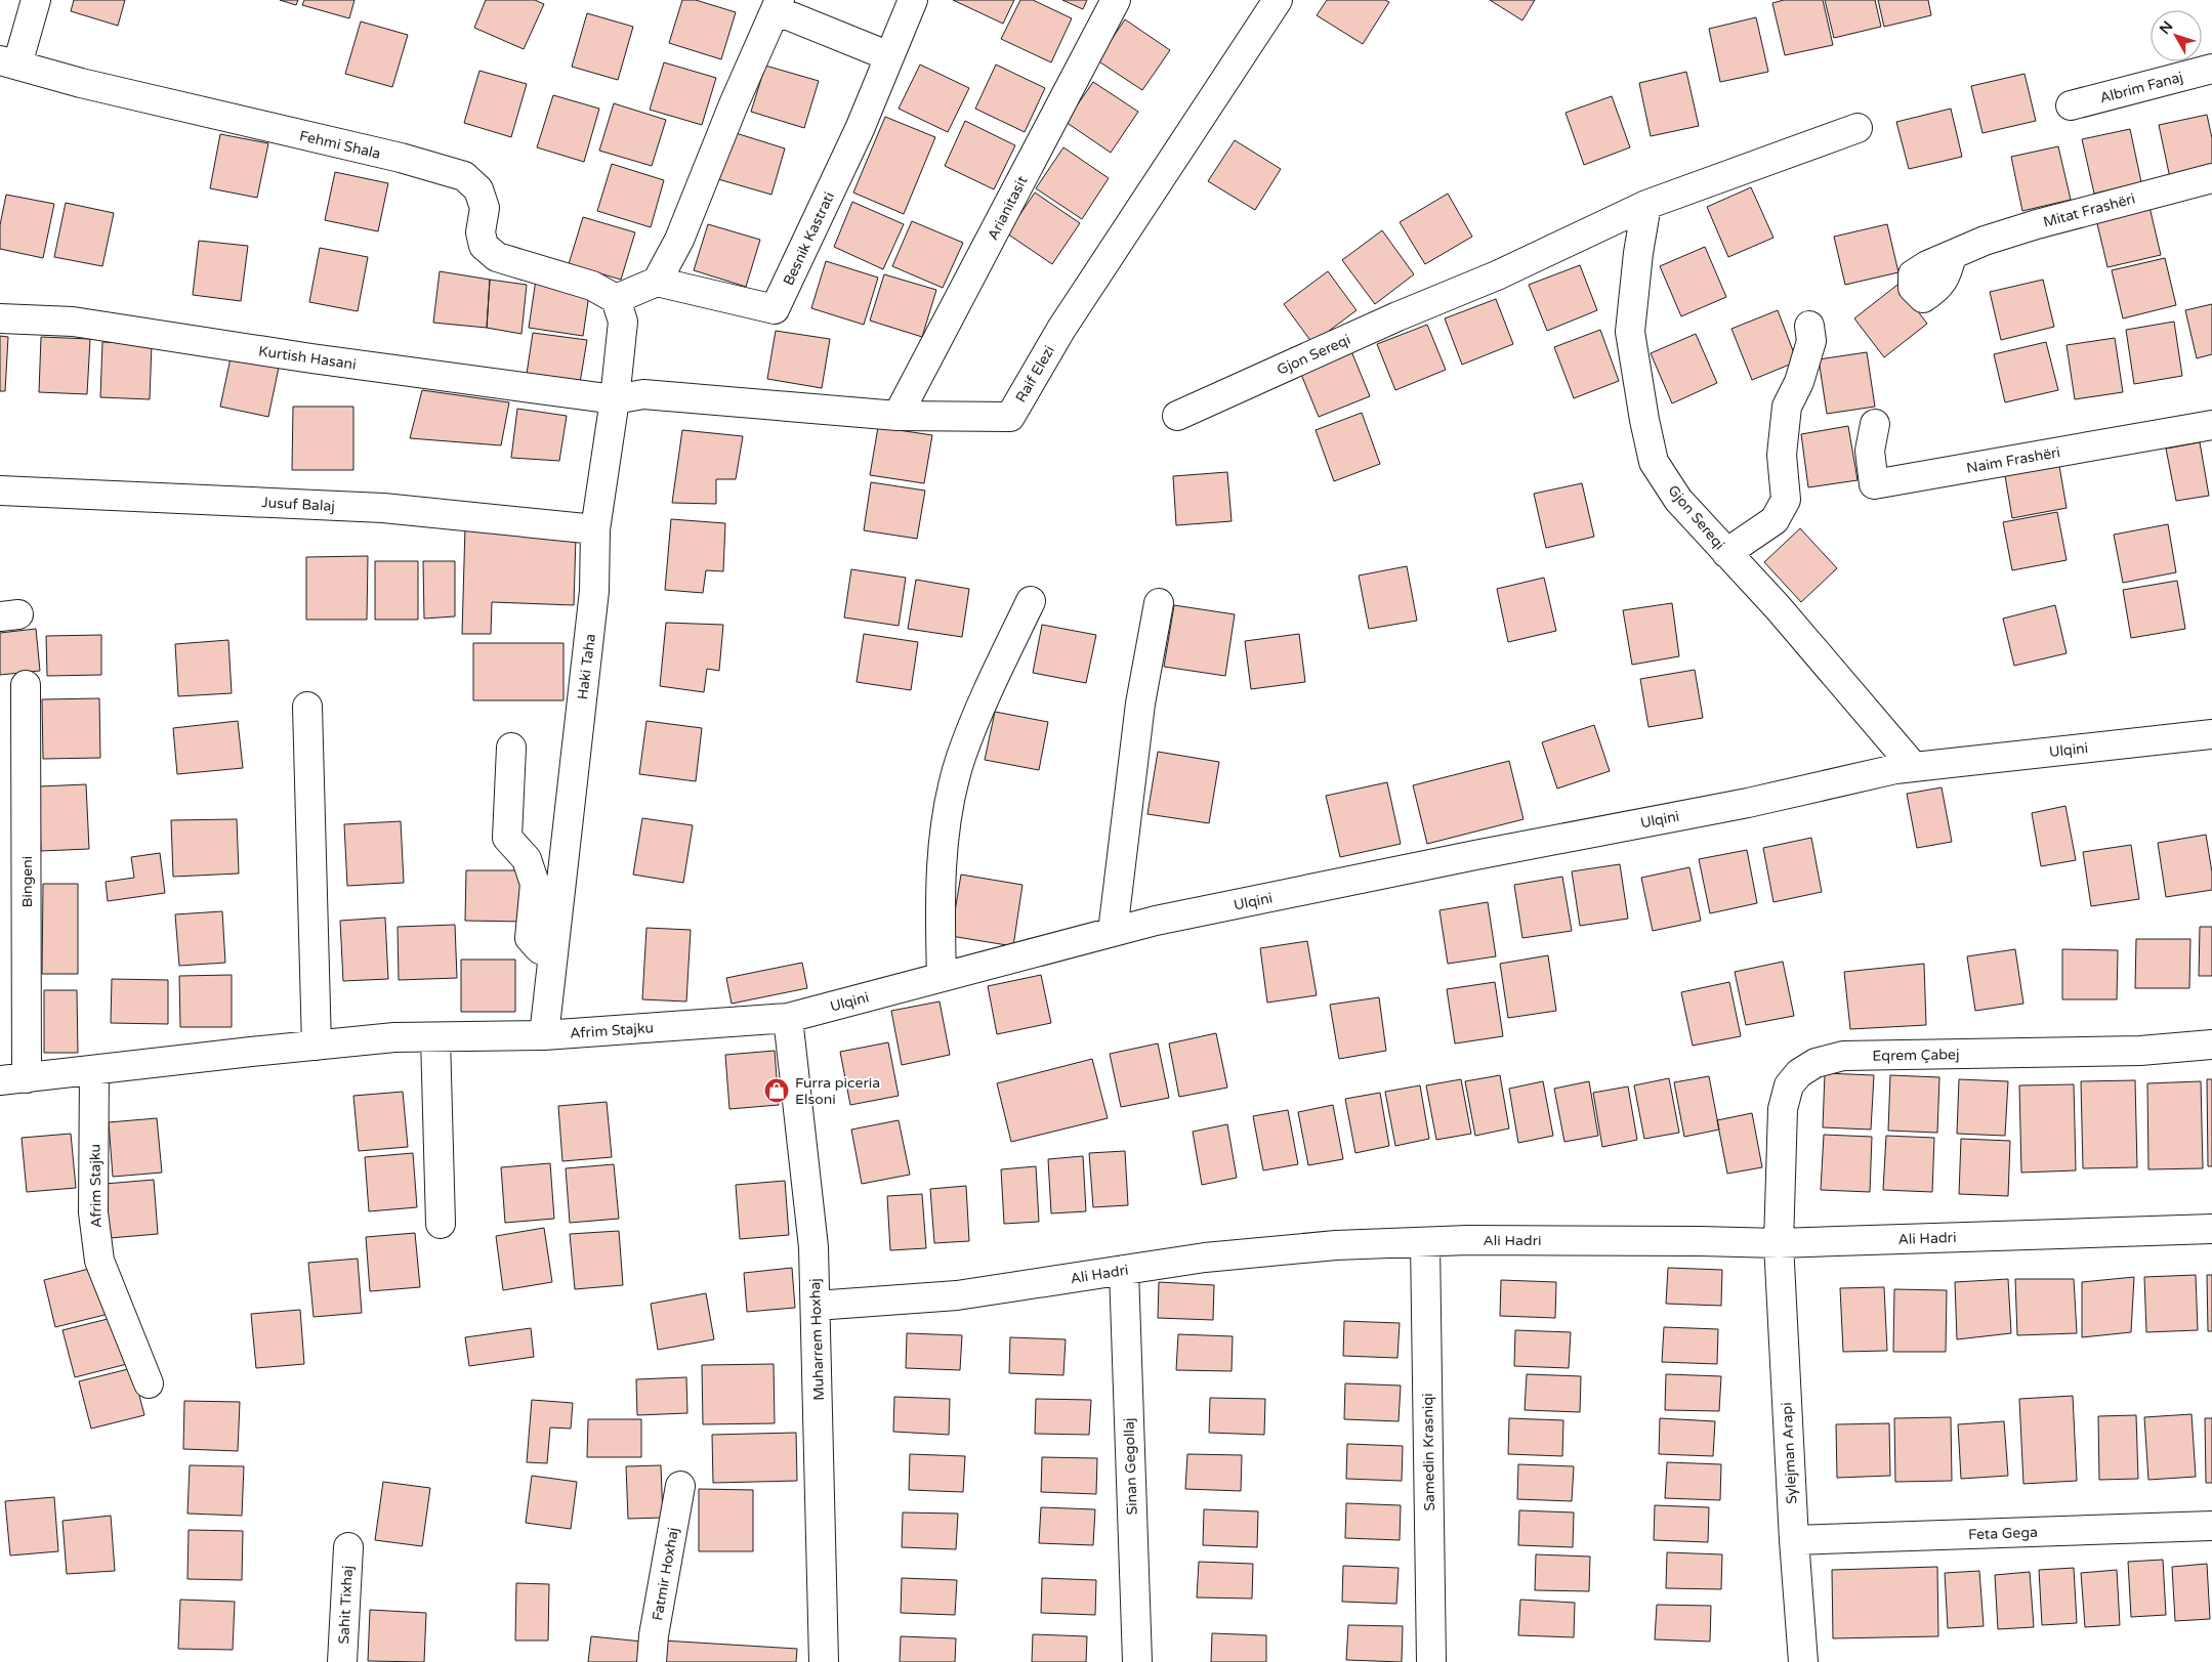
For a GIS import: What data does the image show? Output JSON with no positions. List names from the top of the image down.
{
  "streets": {
    "street": [
      "Albrim Fanaj",
      "Fehmi Shala",
      "Arianitasit",
      "Mitat Frashëri",
      "Besnik Kastrati",
      "Gjon Sereqi",
      "Kurtish Hasani",
      "Raif Elezi",
      "Naim Frashëri",
      "Jusuf Balaj",
      "Haki Taha",
      "Ulqini",
      "Bingeni",
      "Afrim Stajku",
      "Eqrem Çabej",
      "Ali Hadri",
      "Muharrem Hoxhaj",
      "Samedin Krasniqi",
      "Sylejman Arapi",
      "Sinan Gegollaj",
      "Feta Gega",
      "Fatmir Hoxhaj",
      "Sahit Tixhaj"
    ]
  },
  "crossings": [
    ["Fehmi Shala", "Haki Taha"],
    ["Arianitasit", "Raif Elezi"],
    ["Gjon Sereqi", "Ulqini"],
    ["Kurtish Hasani", "Raif Elezi"],
    ["Kurtish Hasani", "Haki Taha"],
    ["Raif Elezi", "Haki Taha"],
    ["Jusuf Balaj", "Haki Taha"],
    ["Haki Taha", "Afrim Stajku"],
    ["Ulqini", "Afrim Stajku"],
    ["Ulqini", "Muharrem Hoxhaj"],
    ["Bingeni", "Afrim Stajku"],
    ["Afrim Stajku", "Muharrem Hoxhaj"],
    ["Eqrem Çabej", "Ali Hadri"],
    ["Eqrem Çabej", "Sylejman Arapi"],
    ["Ali Hadri", "Muharrem Hoxhaj"],
    ["Ali Hadri", "Samedin Krasniqi"],
    ["Ali Hadri", "Sylejman Arapi"],
    ["Ali Hadri", "Sinan Gegollaj"],
    ["Sylejman Arapi", "Feta Gega"]
  ],
  "places": {
    "shop": ["Furra piceria Elsoni"]
  },
  "north": "top left"
}
